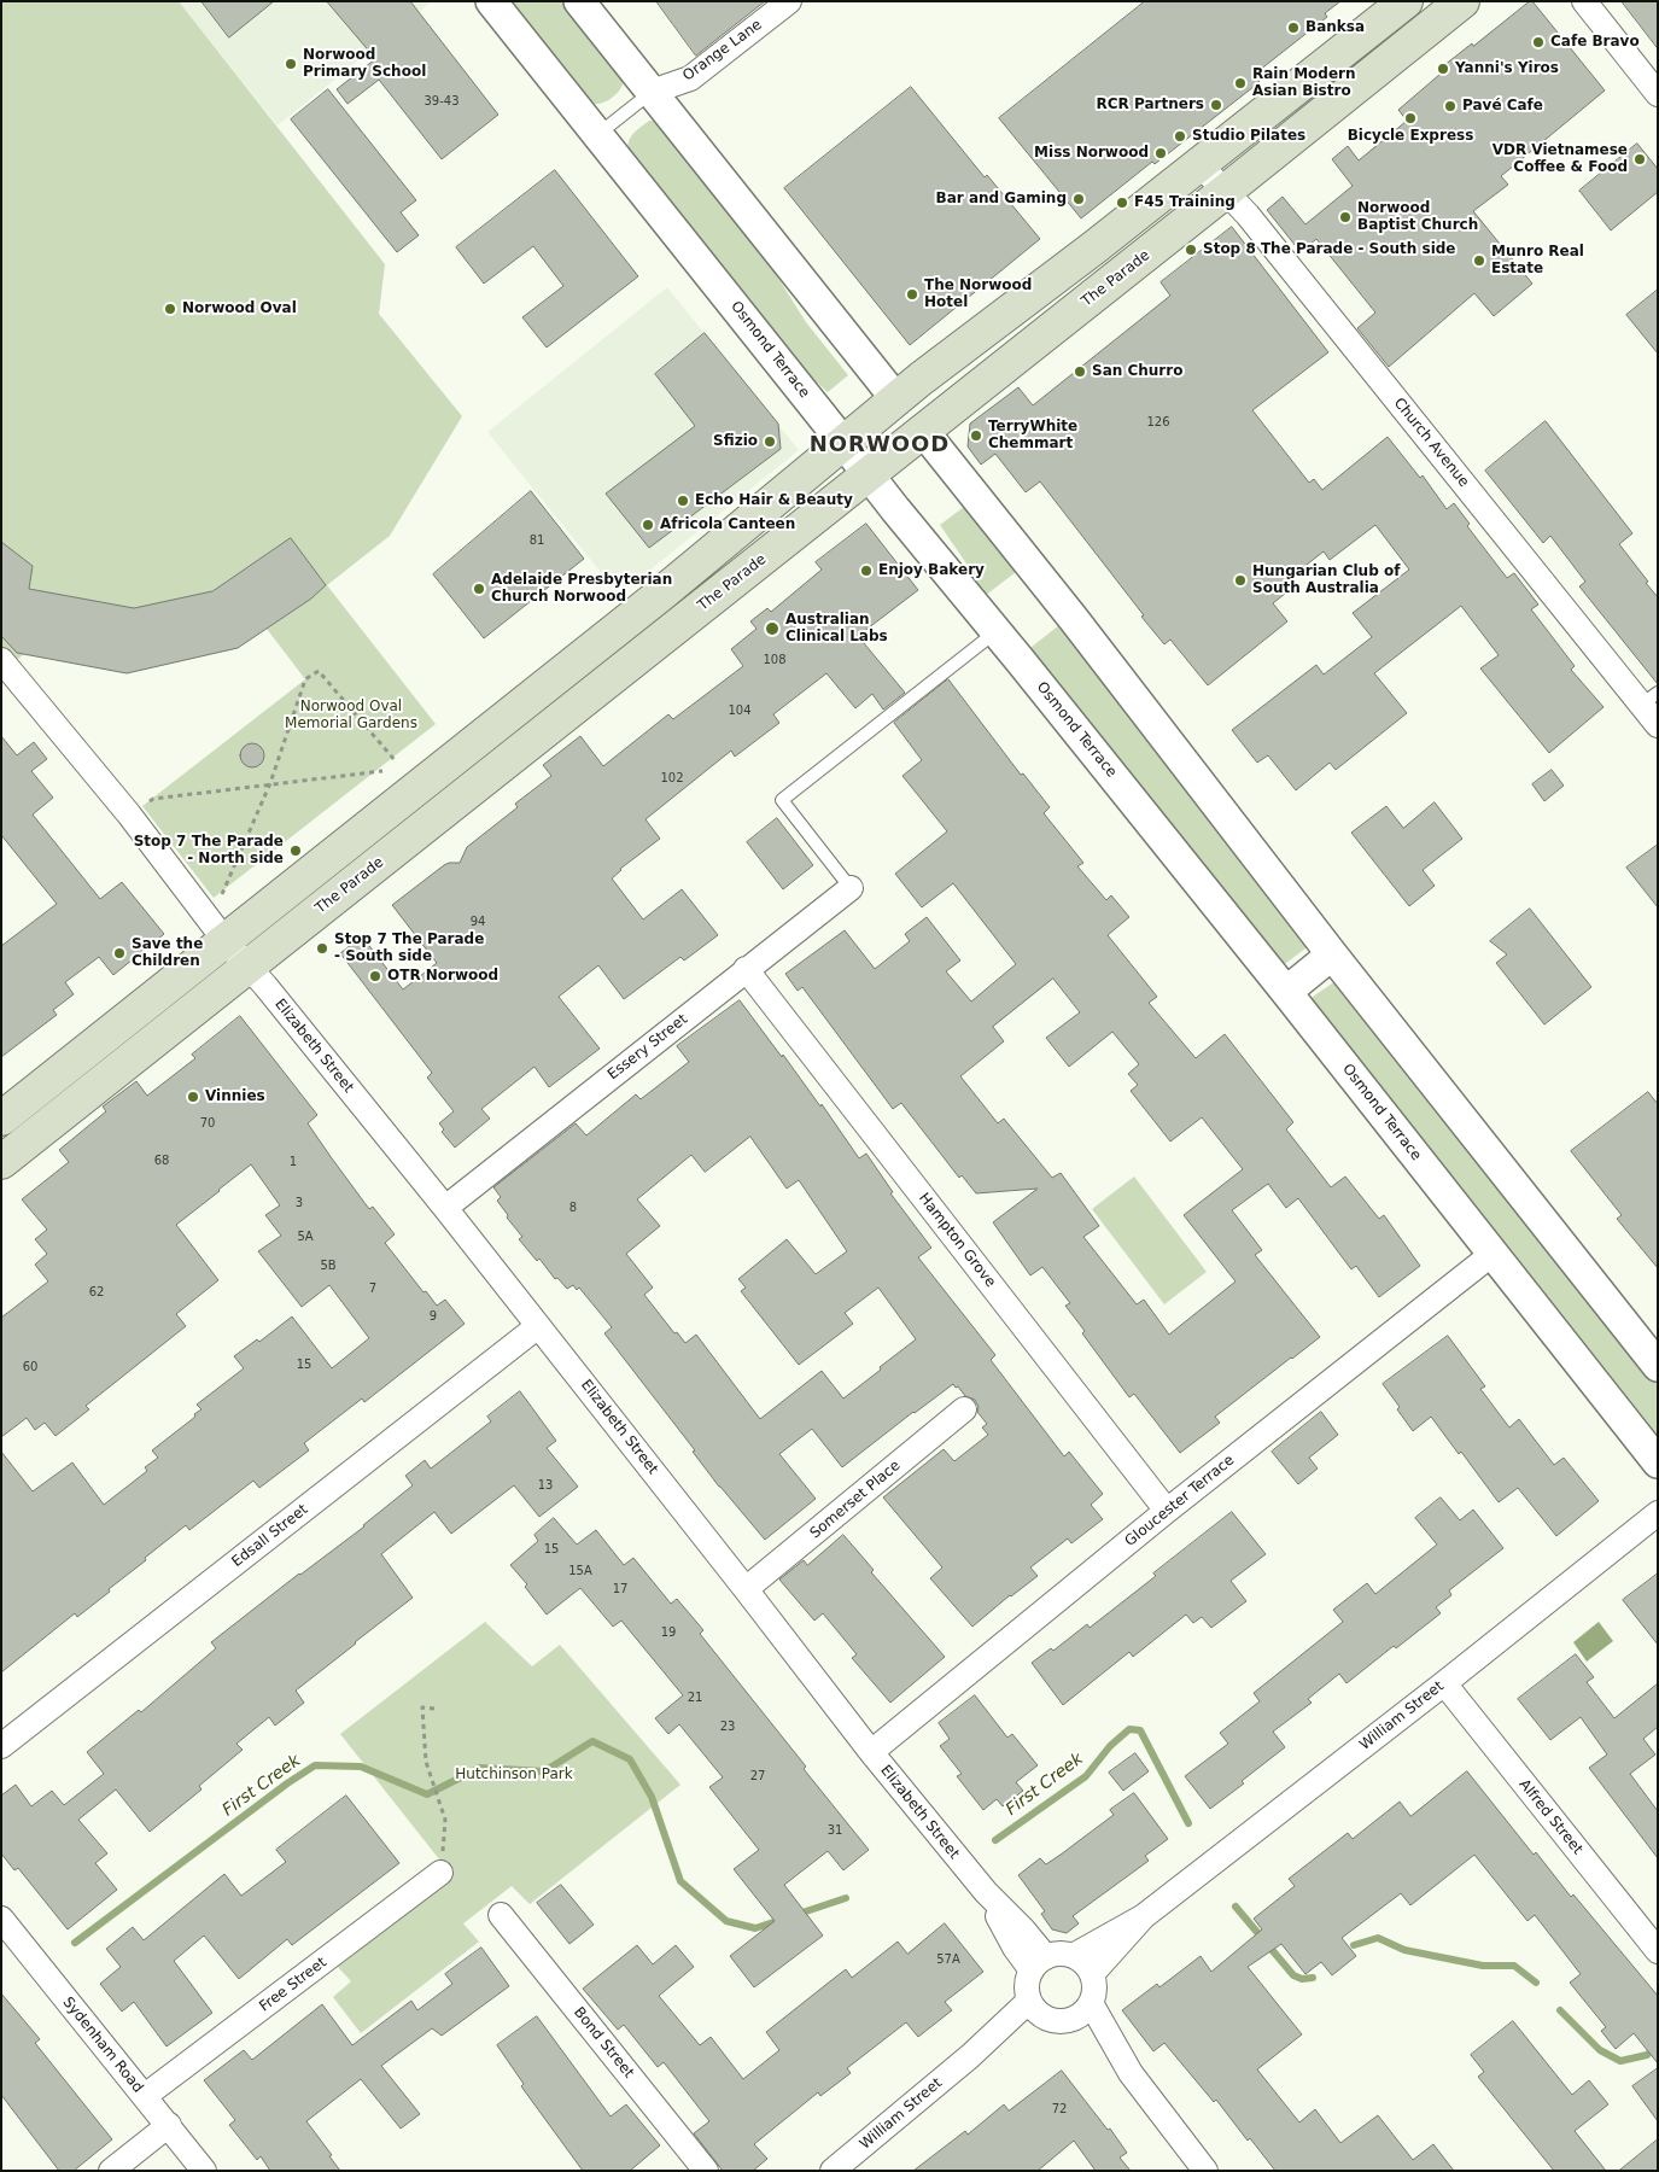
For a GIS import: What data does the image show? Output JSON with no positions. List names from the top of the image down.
{
  "streets": {
    "main road": ["The Parade"],
    "street": [
      "Orange Lane",
      "Osmond Terrace",
      "Church Avenue",
      "Elizabeth Street",
      "Essery Street",
      "Hampton Grove",
      "Somerset Place",
      "Gloucester Terrace",
      "Edsall Street",
      "William Street",
      "Alfred Street",
      "Free Street",
      "Bond Street",
      "Sydenham Road"
    ]
  },
  "crossings": [
    ["The Parade", "Osmond Terrace"],
    ["The Parade", "Church Avenue"],
    ["The Parade", "Elizabeth Street"],
    ["Osmond Terrace", "Gloucester Terrace"],
    ["Elizabeth Street", "Essery Street"],
    ["Elizabeth Street", "Somerset Place"],
    ["Elizabeth Street", "Gloucester Terrace"],
    ["Elizabeth Street", "Edsall Street"],
    ["Elizabeth Street", "William Street"],
    ["Essery Street", "Hampton Grove"],
    ["Hampton Grove", "Gloucester Terrace"],
    ["William Street", "Alfred Street"],
    ["Free Street", "Sydenham Road"]
  ],
  "districts": ["NORWOOD"],
  "water": ["First Creek"],
  "parks": ["Norwood Oval Memorial Gardens", "Hutchinson Park"],
  "places": [
    "Banksa",
    "Cafe Bravo",
    "Norwood Primary School",
    "Yanni's Yiros",
    "Rain Modern Asian Bistro",
    "RCR Partners",
    "Pavé Cafe",
    "Bicycle Express",
    "Studio Pilates",
    "Miss Norwood",
    "VDR Vietnamese Coffee & Food",
    "Bar and Gaming",
    "F45 Training",
    "Norwood Baptist Church",
    "Stop 8 The Parade - South side",
    "Munro Real Estate",
    "The Norwood Hotel",
    "Norwood Oval",
    "San Churro",
    "TerryWhite Chemmart",
    "Sfizio",
    "Echo Hair & Beauty",
    "Africola Canteen",
    "Enjoy Bakery",
    "Hungarian Club of South Australia",
    "Adelaide Presbyterian Church Norwood",
    "Australian Clinical Labs",
    "Stop 7 The Parade - North side",
    "Stop 7 The Parade - South side",
    "Save the Children",
    "OTR Norwood",
    "Vinnies"
  ],
  "house_numbers": [
    "39-43",
    "126",
    "81",
    "108",
    "104",
    "102",
    "94",
    "70",
    "68",
    "1",
    "3",
    "8",
    "5A",
    "5B",
    "7",
    "62",
    "9",
    "15",
    "60",
    "13",
    "15",
    "15A",
    "17",
    "19",
    "21",
    "23",
    "27",
    "31",
    "57A",
    "72"
  ]
}
